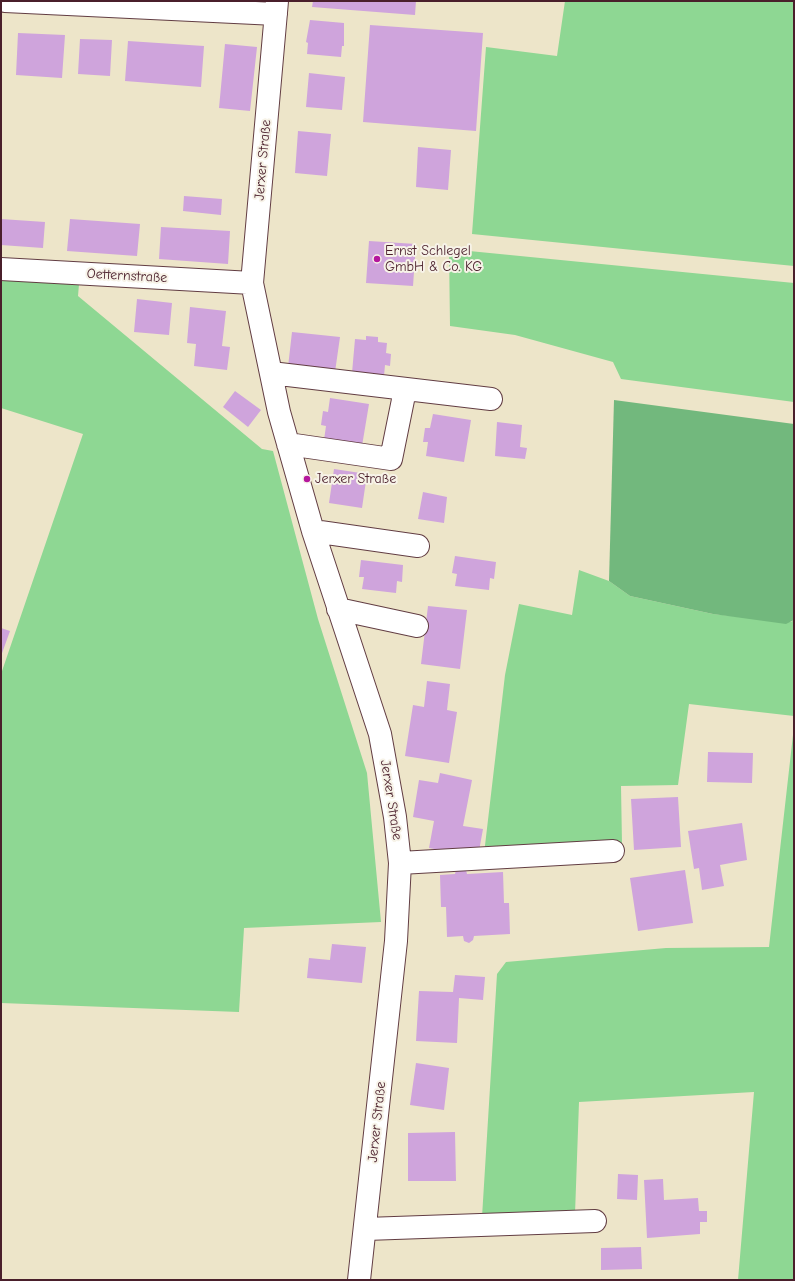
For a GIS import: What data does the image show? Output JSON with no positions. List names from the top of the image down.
{
  "streets": {
    "street": ["Jerxer Straße", "Oetternstraße"]
  },
  "crossings": [
    ["Jerxer Straße", "Oetternstraße"]
  ],
  "places": ["Ernst Schlegel GmbH & Co. KG", "Jerxer Straße"]
}
